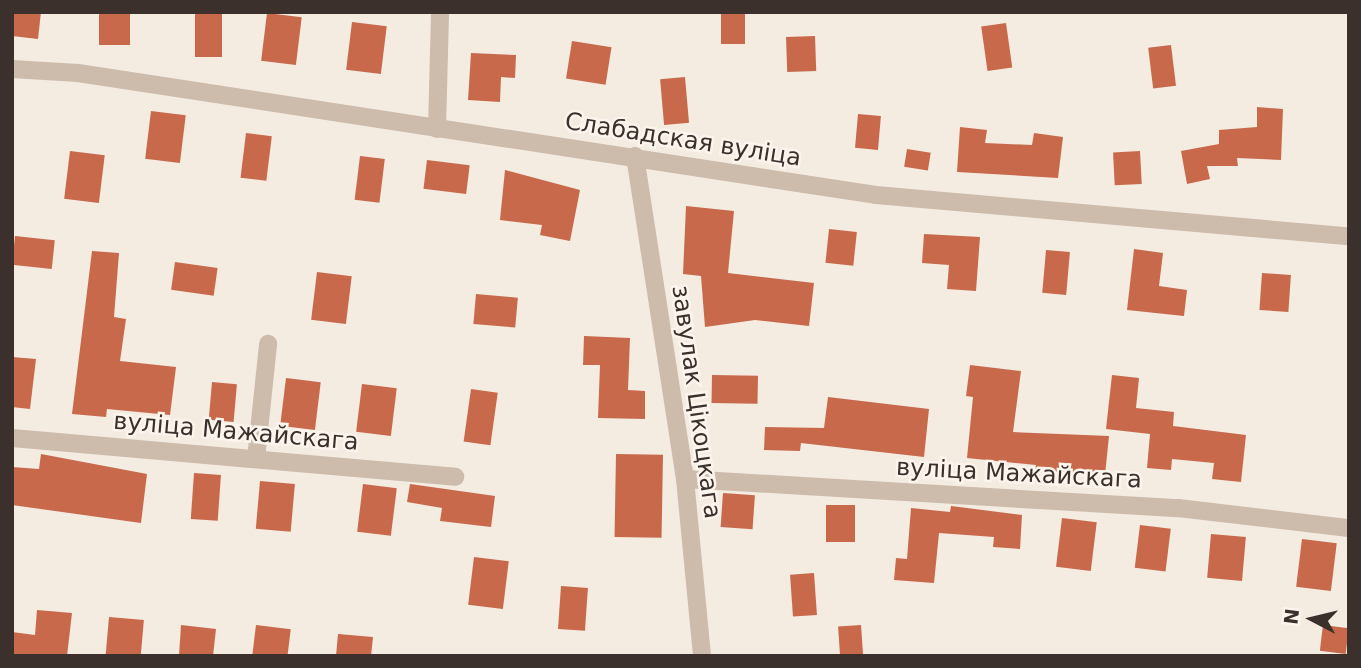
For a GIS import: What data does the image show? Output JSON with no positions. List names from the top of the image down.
{
  "streets": {
    "street": ["Слабадская вуліца", "завулак Цікоцкага", "вуліца Мажайскага"]
  },
  "crossings": [
    ["Слабадская вуліца", "завулак Цікоцкага"],
    ["завулак Цікоцкага", "вуліца Мажайскага"]
  ],
  "north": "left"
}
